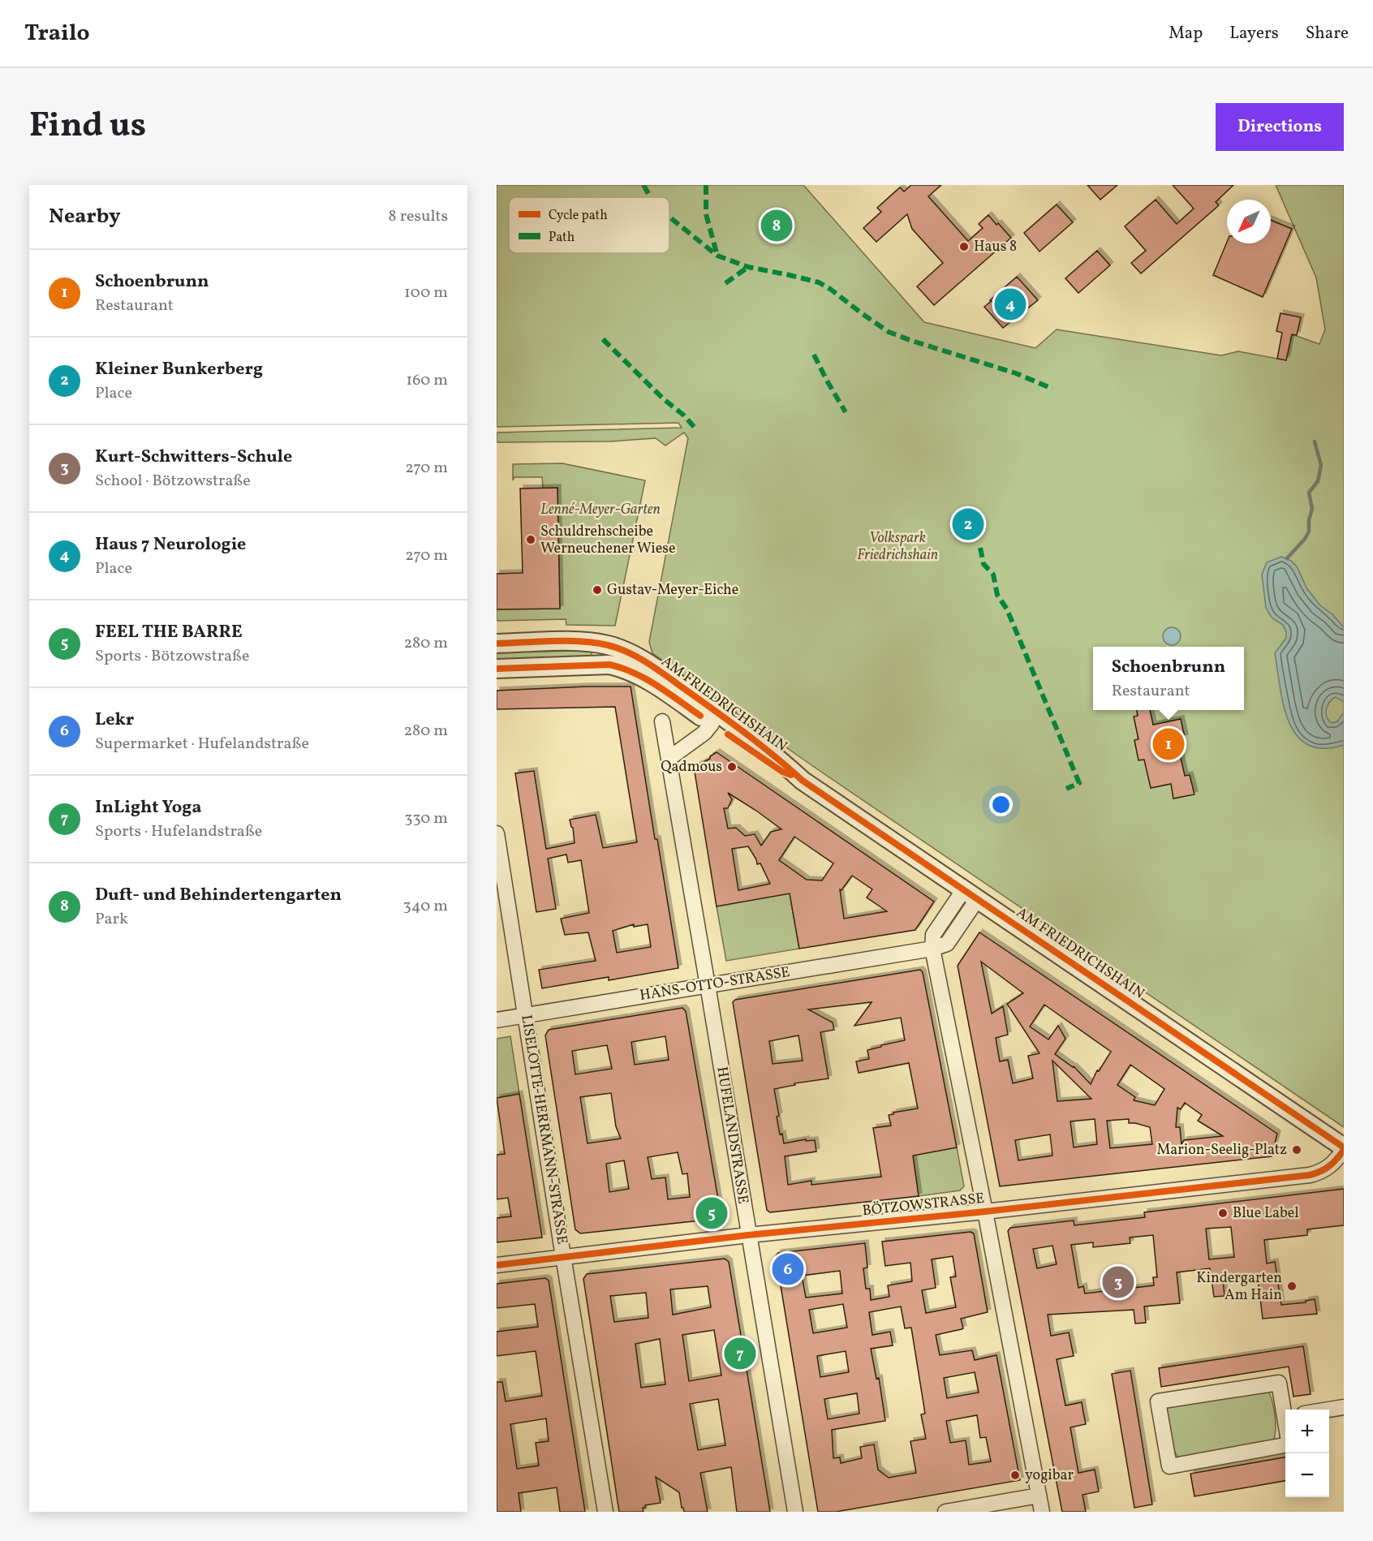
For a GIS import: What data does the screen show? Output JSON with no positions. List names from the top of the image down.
{
  "streets": {
    "street": [
      "AM FRIEDRICHSHAIN",
      "HANS-OTTO-STRASSE",
      "LISELOTTE-HERRMANN-STRASSE",
      "HUFELANDSTRASSE",
      "BÖTZOWSTRASSE"
    ]
  },
  "crossings": [
    ["AM FRIEDRICHSHAIN", "BÖTZOWSTRASSE"],
    ["HANS-OTTO-STRASSE", "LISELOTTE-HERRMANN-STRASSE"],
    ["HANS-OTTO-STRASSE", "HUFELANDSTRASSE"],
    ["LISELOTTE-HERRMANN-STRASSE", "BÖTZOWSTRASSE"],
    ["HUFELANDSTRASSE", "BÖTZOWSTRASSE"]
  ],
  "parks": ["Lenné-Meyer-Garten", "Volkspark Friedrichshain"],
  "places": [
    "Haus 8",
    "Schuldrehscheibe Werneuchener Wiese",
    "Gustav-Meyer-Eiche",
    "Qadmous",
    "Marion-Seelig-Platz",
    "Blue Label",
    "Kindergarten Am Hain",
    "yogibar"
  ],
  "legend": ["Cycle path", "Path"],
  "north": "bottom left",
  "page": {
    "header": "Trailo",
    "nav": ["Map", "Layers", "Share"],
    "title": "Find us",
    "buttons": "Directions",
    "heading": ["Nearby", "8 results"],
    "pins": [
      "8",
      "4",
      "2",
      "1",
      "5",
      "6",
      "3",
      "7"
    ],
    "list": [
      {
        "mark": "1",
        "name": "Schoenbrunn",
        "note": "Restaurant",
        "value": "100 m"
      },
      {
        "mark": "2",
        "name": "Kleiner Bunkerberg",
        "note": "Place",
        "value": "160 m"
      },
      {
        "mark": "3",
        "name": "Kurt-Schwitters-Schule",
        "note": "School · Bötzowstraße",
        "value": "270 m"
      },
      {
        "mark": "4",
        "name": "Haus 7 Neurologie",
        "note": "Place",
        "value": "270 m"
      },
      {
        "mark": "5",
        "name": "FEEL THE BARRE",
        "note": "Sports · Bötzowstraße",
        "value": "280 m"
      },
      {
        "mark": "6",
        "name": "Lekr",
        "note": "Supermarket · Hufelandstraße",
        "value": "280 m"
      },
      {
        "mark": "7",
        "name": "InLight Yoga",
        "note": "Sports · Hufelandstraße",
        "value": "330 m"
      },
      {
        "mark": "8",
        "name": "Duft- und Behindertengarten",
        "note": "Park",
        "value": "340 m"
      }
    ],
    "popup": ["Schoenbrunn", "Restaurant"],
    "map_buttons": ["+", "−"]
  }
}
